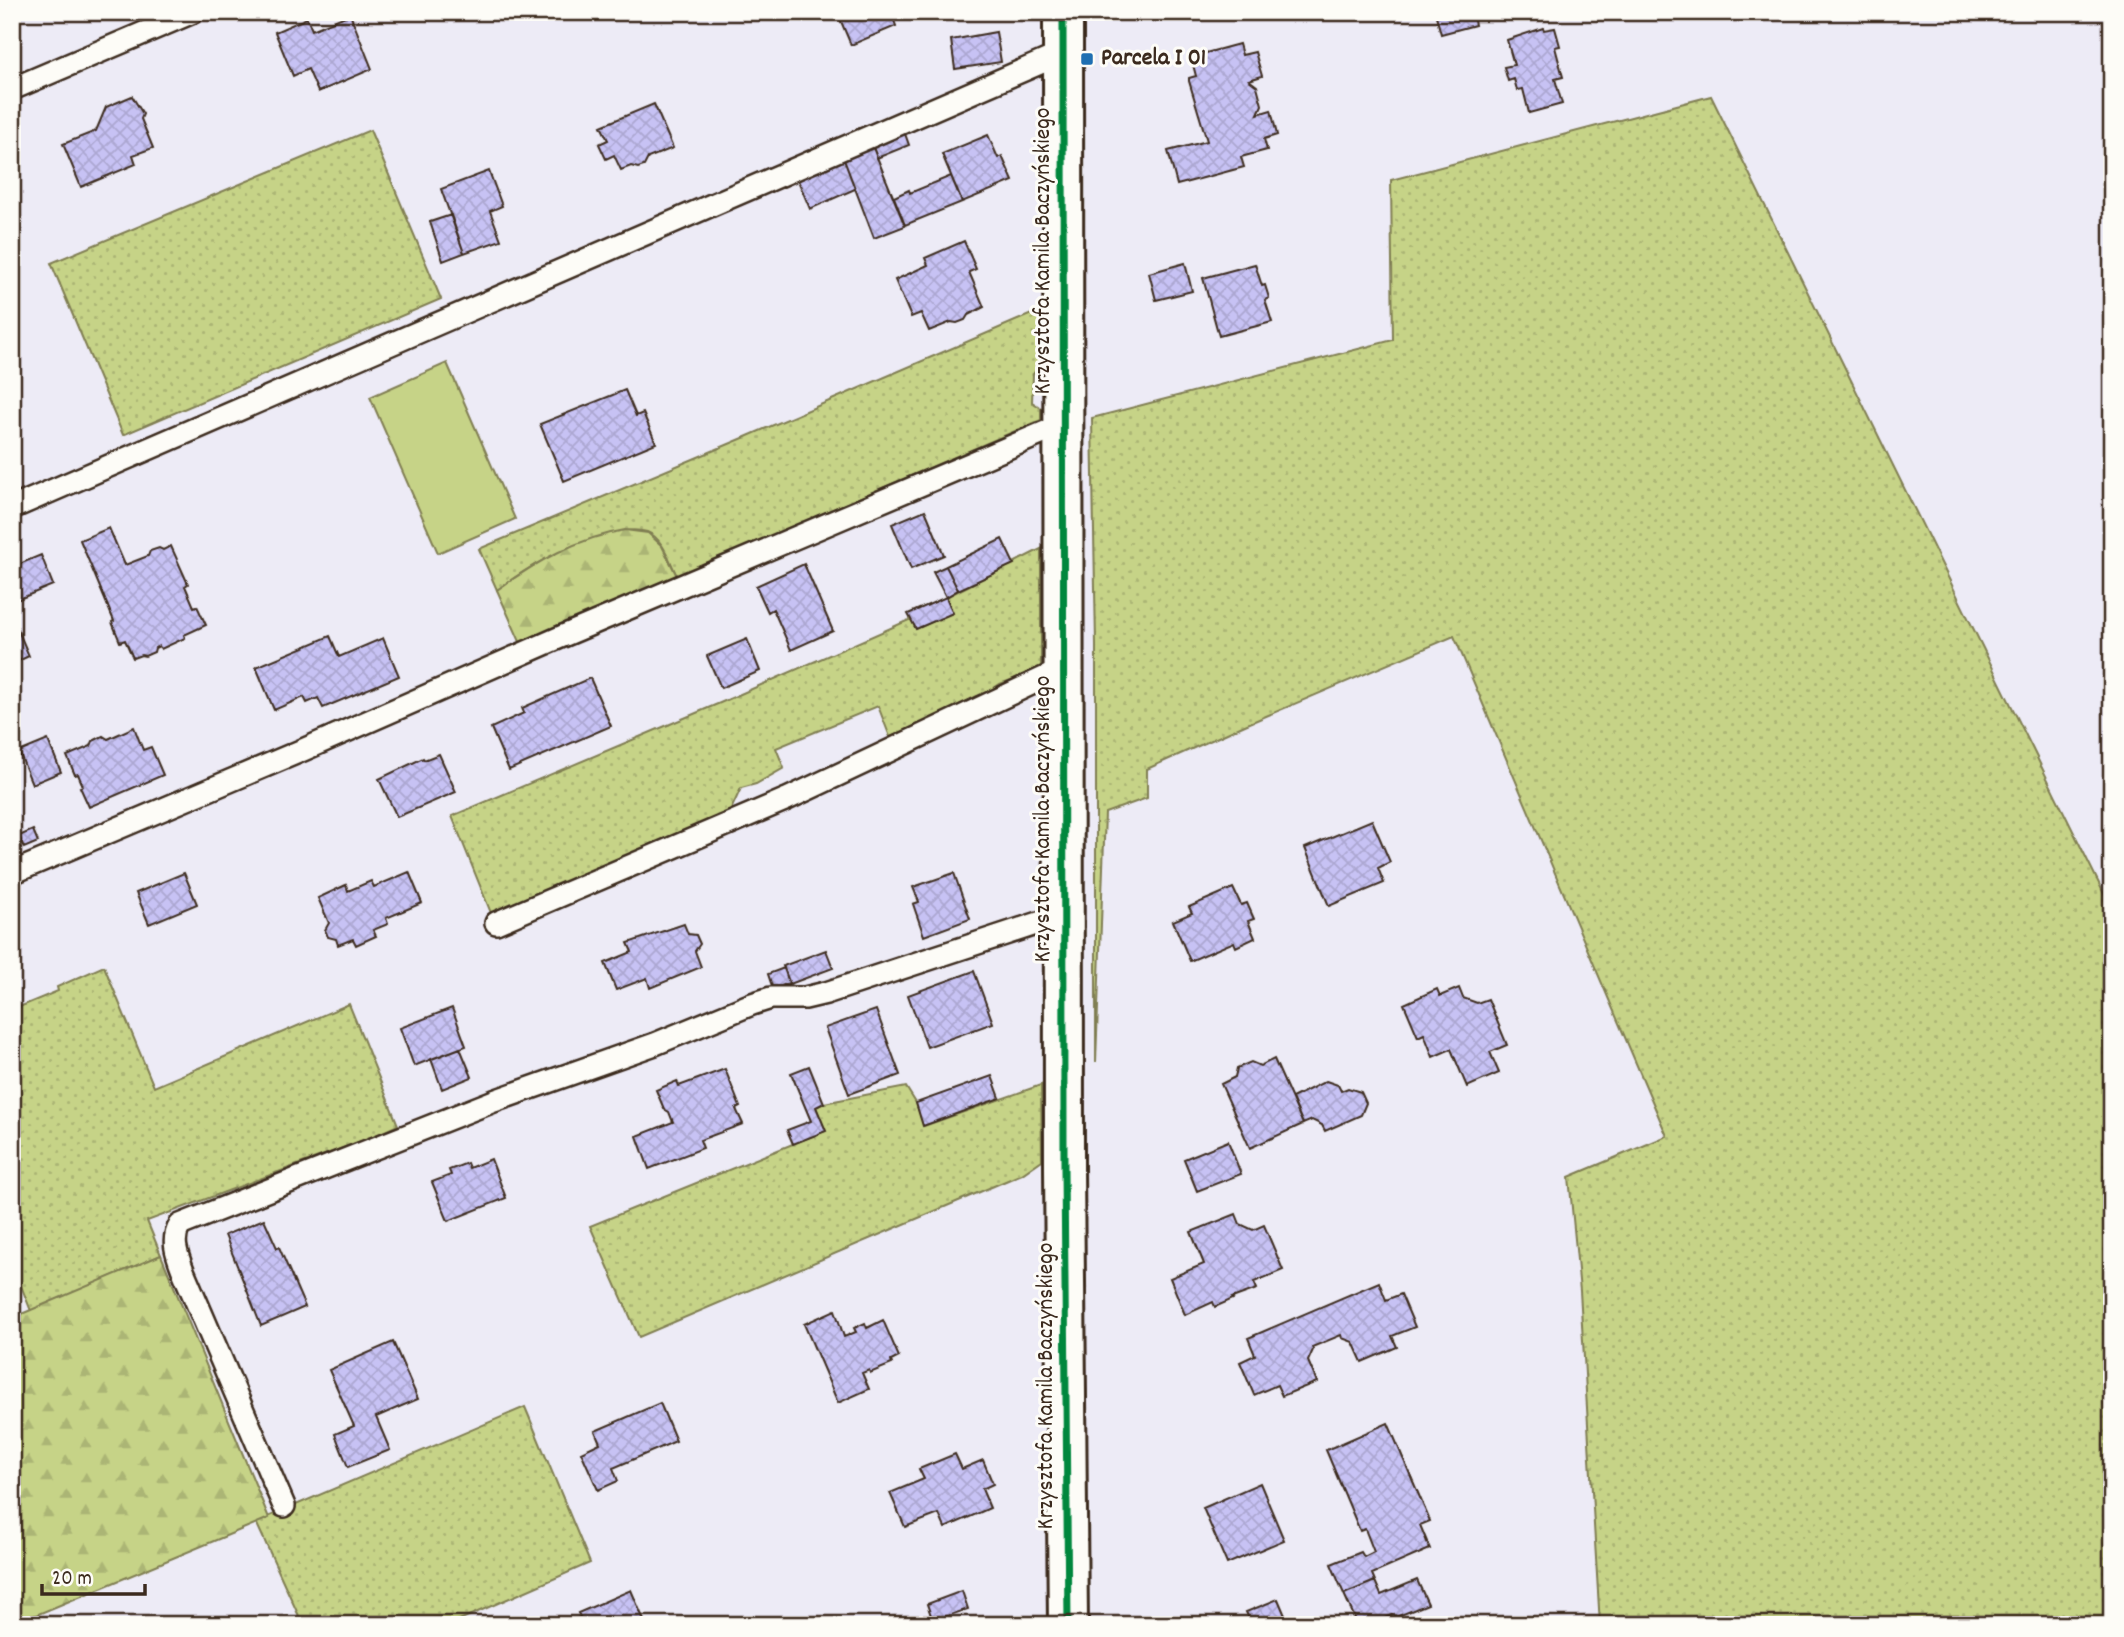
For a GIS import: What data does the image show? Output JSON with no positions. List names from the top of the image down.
{
  "streets": {
    "street": ["Krzysztofa Kamila Baczyńskiego"]
  },
  "places": {
    "transit": ["Parcela I 01"]
  },
  "scale_bar": "20 m"
}
